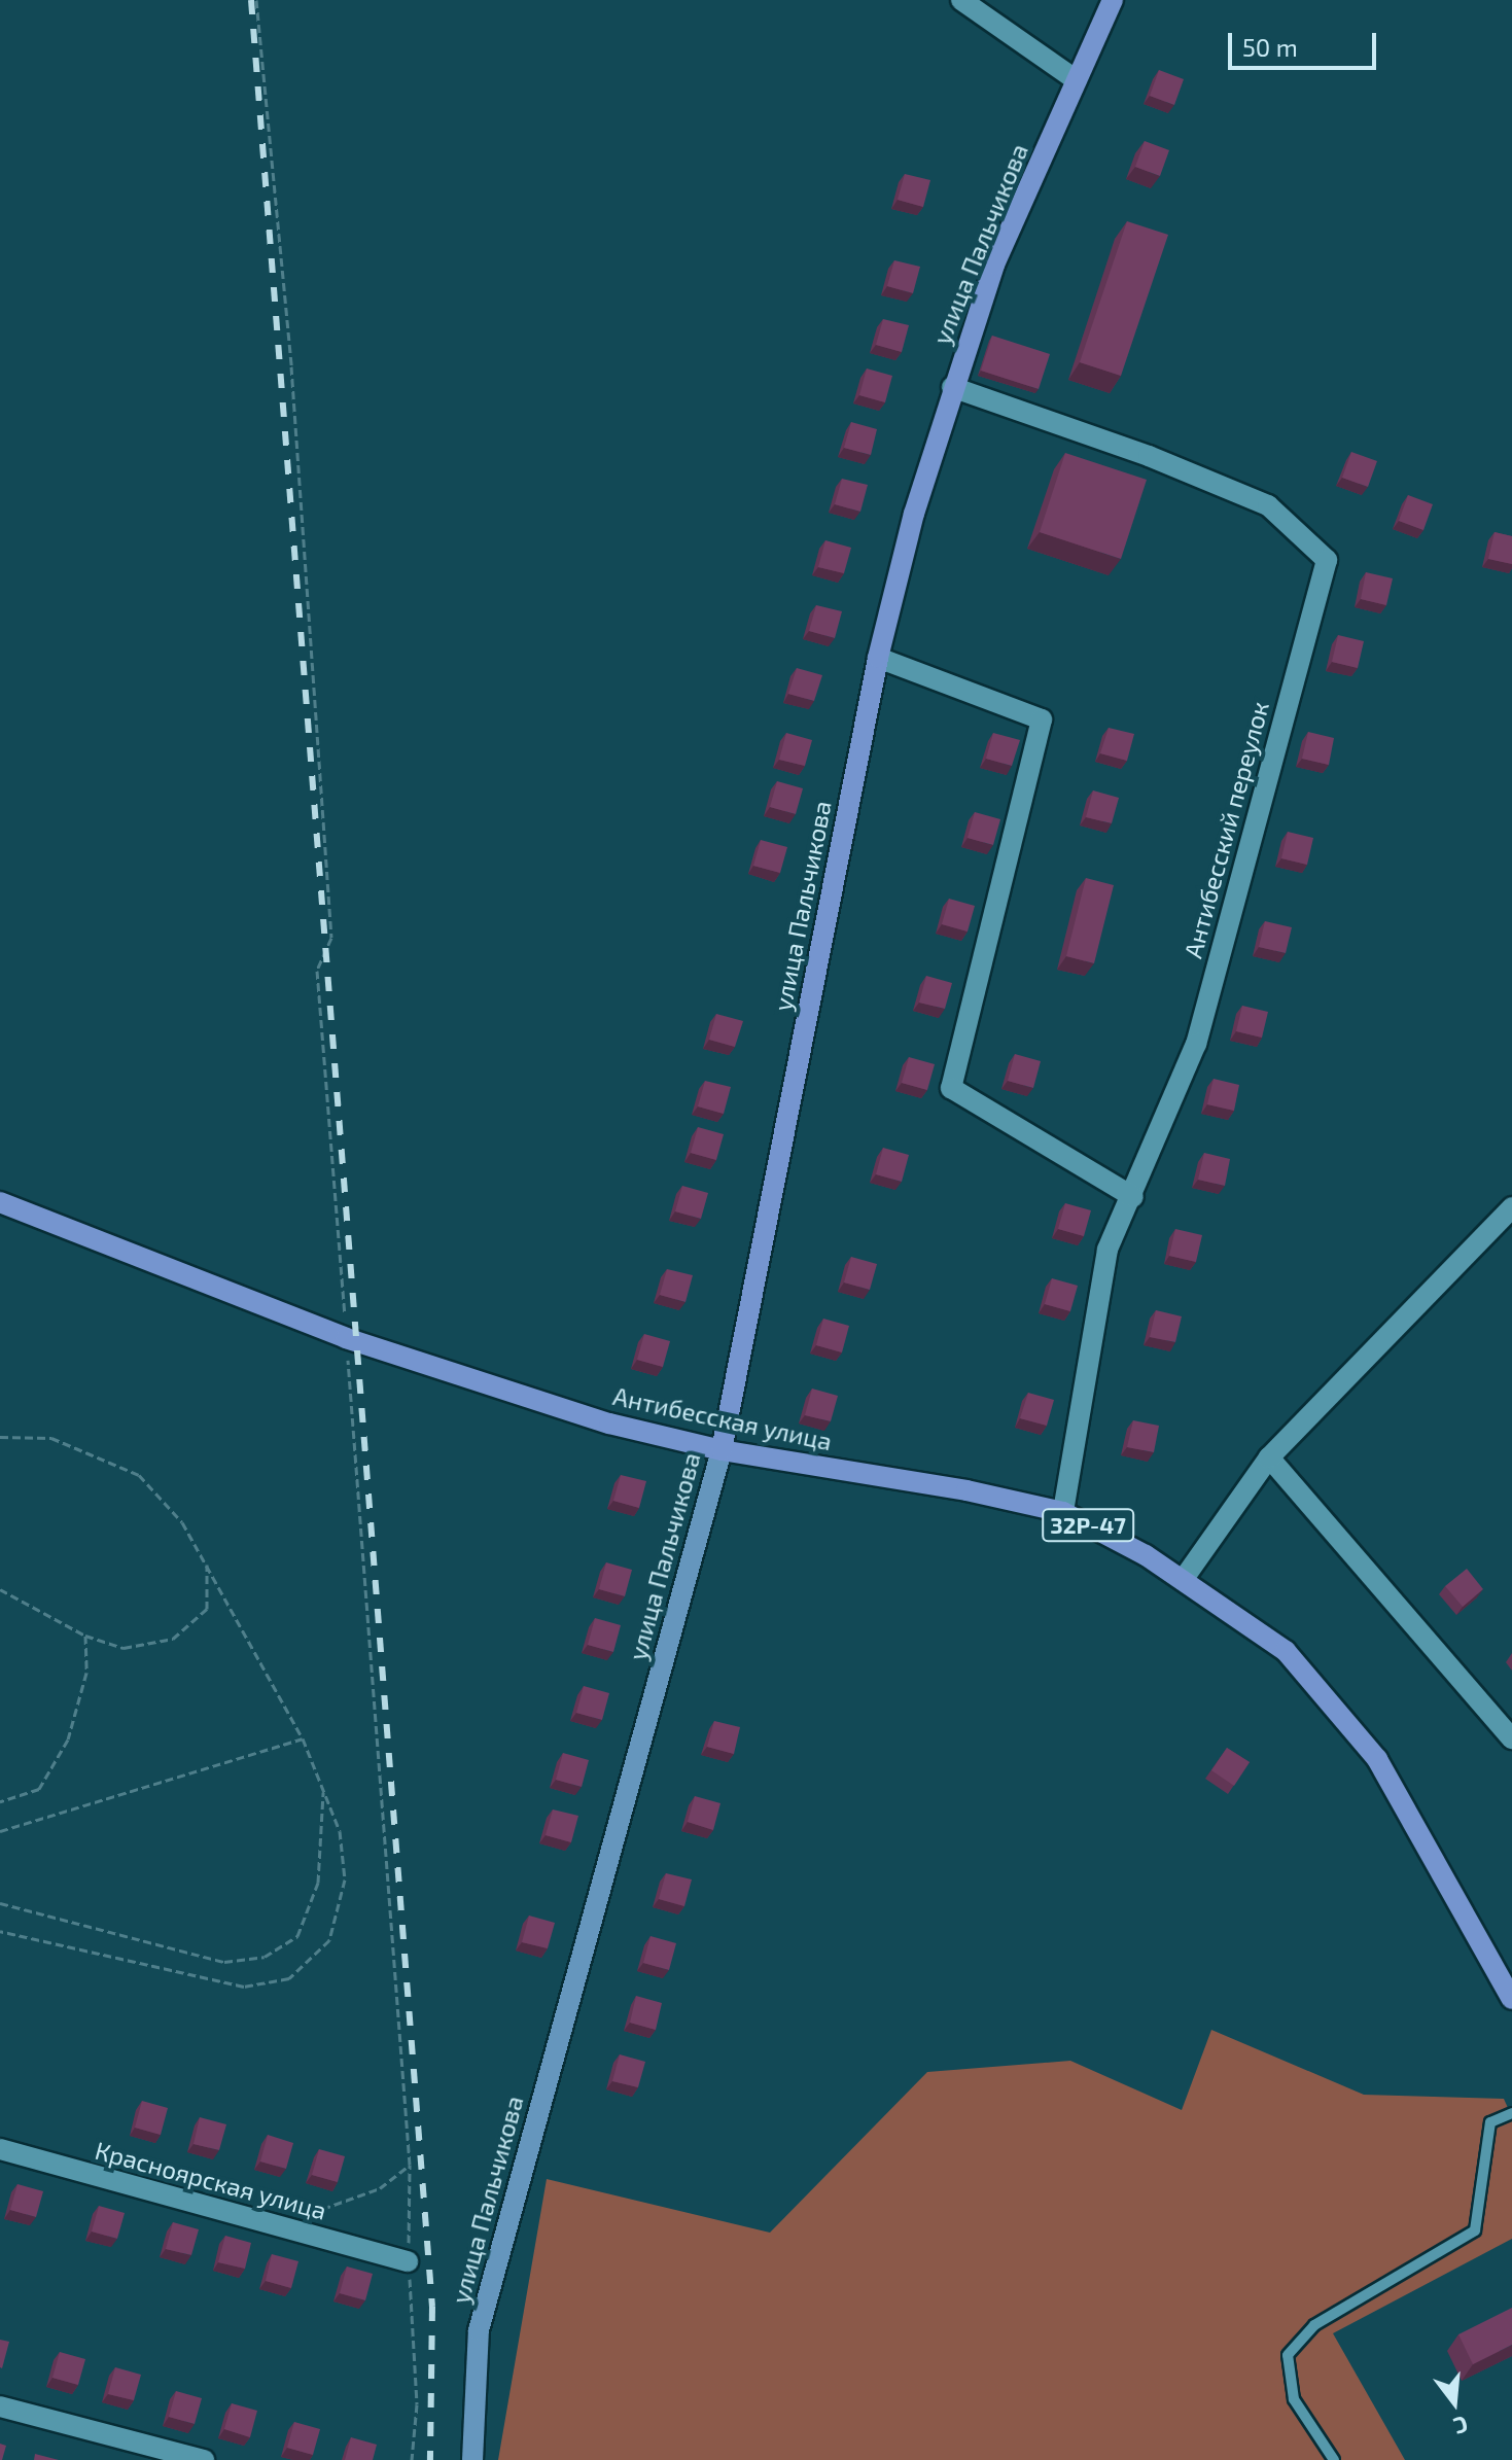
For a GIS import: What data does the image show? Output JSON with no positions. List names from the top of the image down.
{
  "streets": {
    "main road": ["улица Пальчикова", "Антибесская улица", "32Р-47"],
    "street": ["Антибесский переулок", "Красноярская улица"]
  },
  "crossings": [
    ["улица Пальчикова", "Антибесский переулок"],
    ["улица Пальчикова", "Антибесская улица"],
    ["улица Пальчикова", "Красноярская улица"],
    ["Антибесский переулок", "Антибесская улица"]
  ],
  "scale_bar": "50 m",
  "north": "bottom"
}
